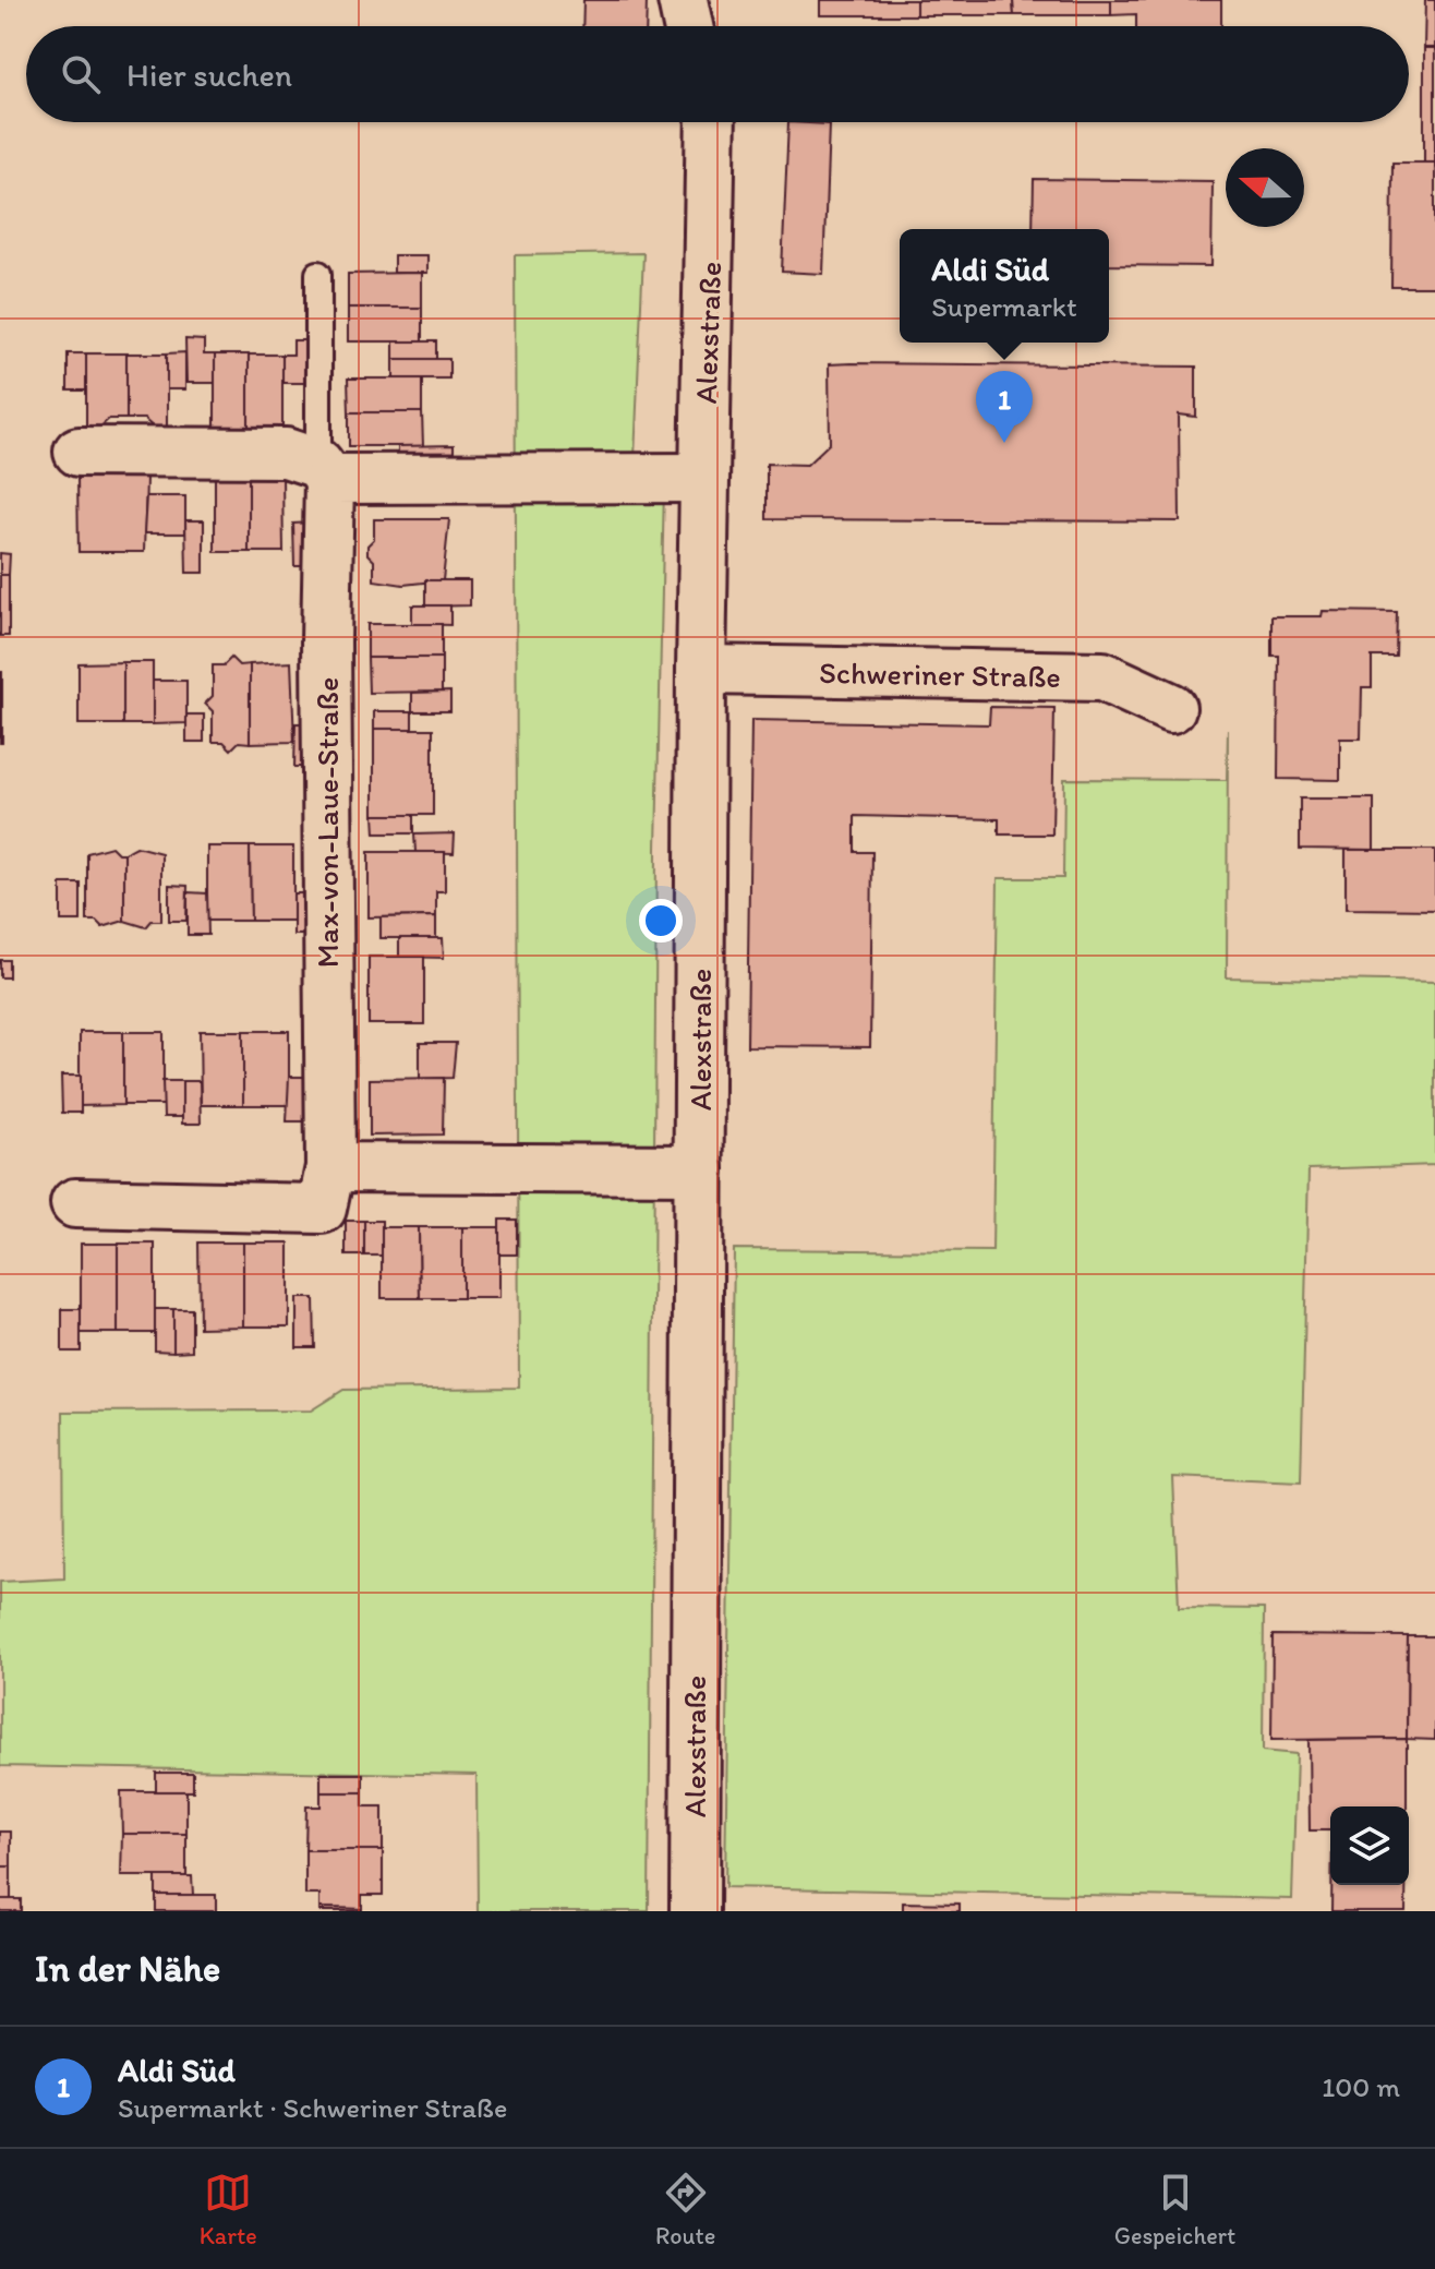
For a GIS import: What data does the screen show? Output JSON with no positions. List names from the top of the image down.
{
  "streets": {
    "street": ["Alexstraße", "Schweriner Straße", "Max-von-Laue-Straße"]
  },
  "crossings": [
    ["Alexstraße", "Schweriner Straße"]
  ],
  "north": "left",
  "page": {
    "search": "Hier suchen",
    "popup": ["Aldi Süd", "Supermarkt"],
    "pins": "1",
    "heading": "In der Nähe",
    "list": [
      {
        "mark": "1",
        "name": "Aldi Süd",
        "note": "Supermarkt · Schweriner Straße",
        "value": "100 m"
      }
    ],
    "nav": ["Karte", "Route", "Gespeichert"]
  }
}
